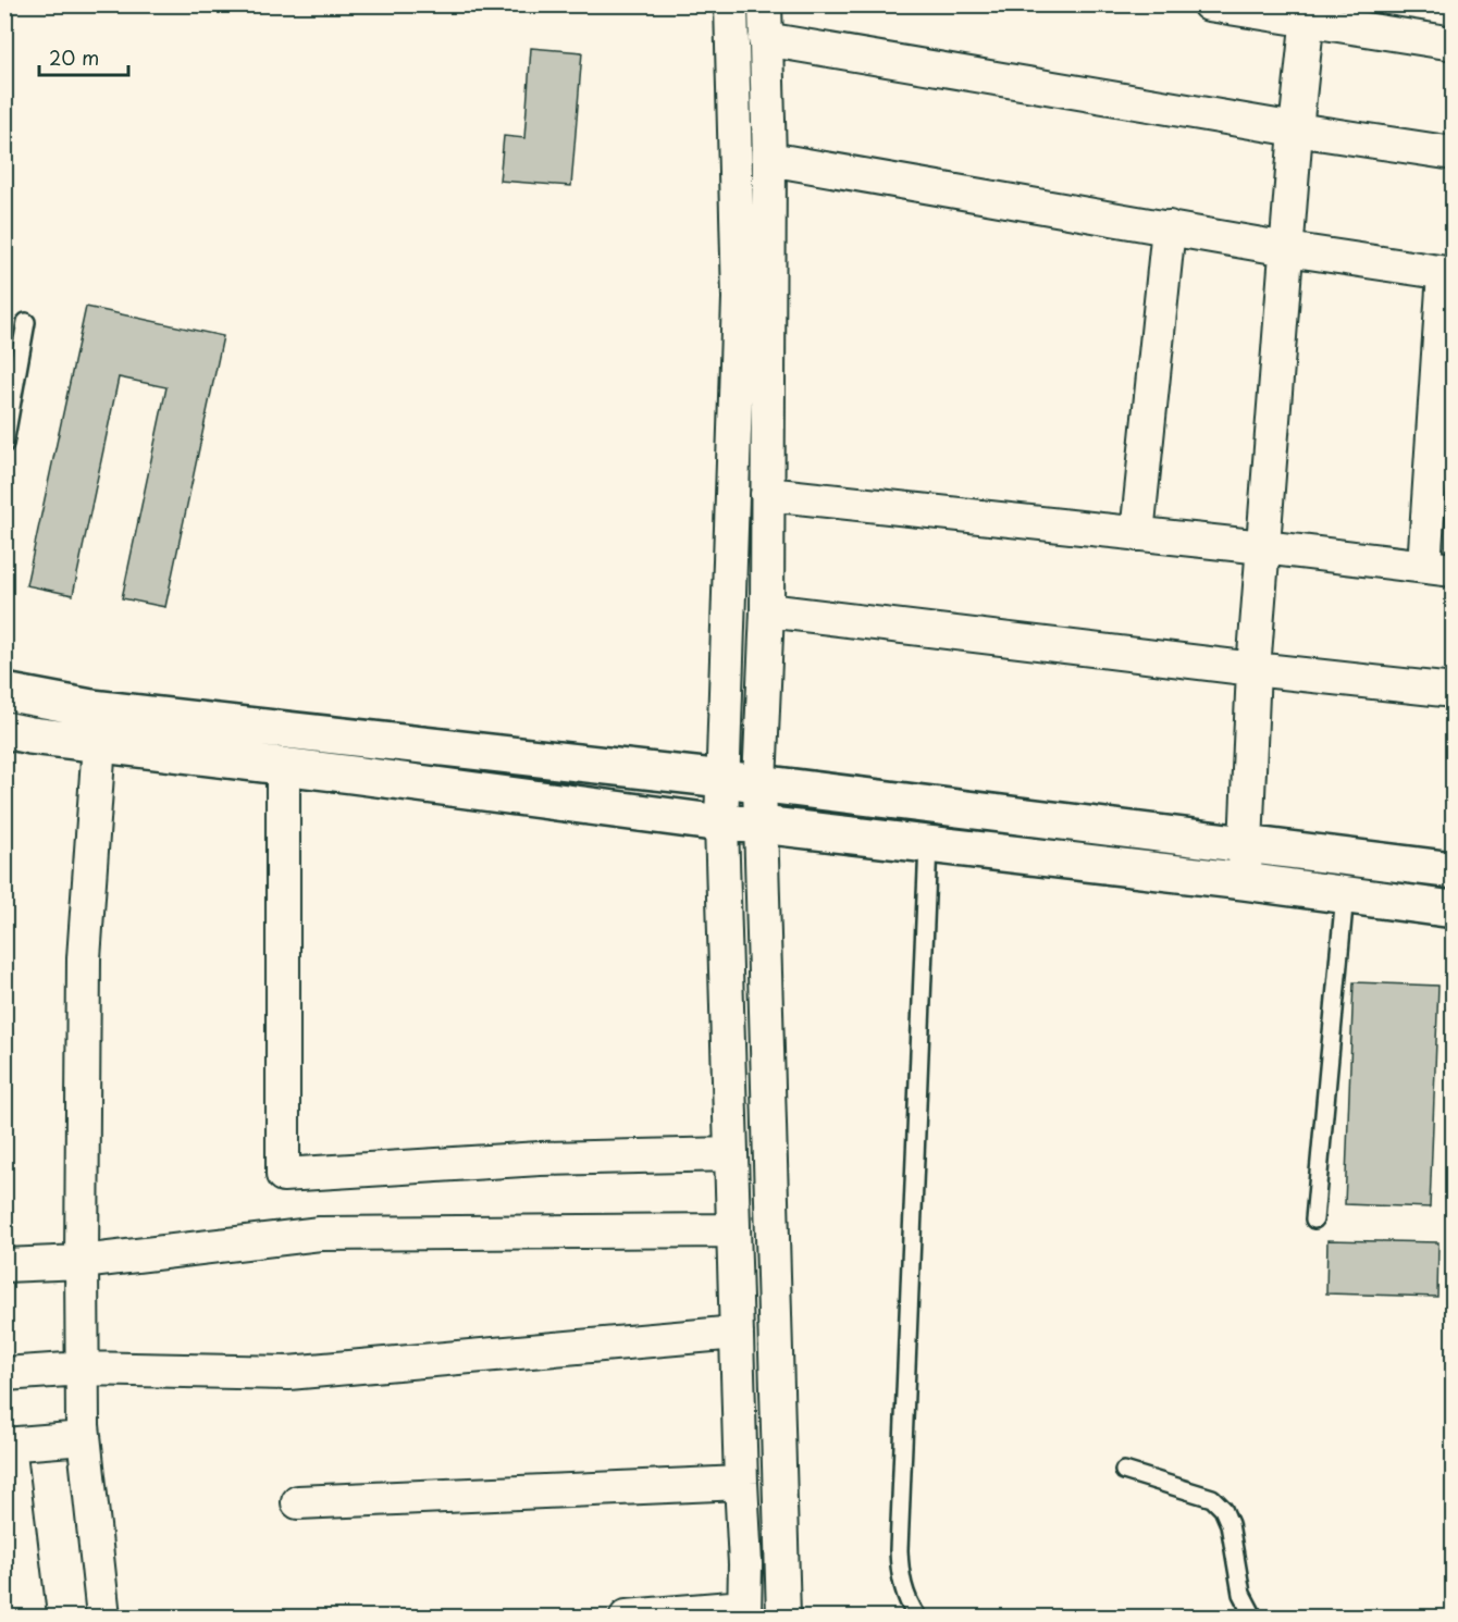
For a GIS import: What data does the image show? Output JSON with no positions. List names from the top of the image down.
{
  "scale_bar": "20 m"
}
